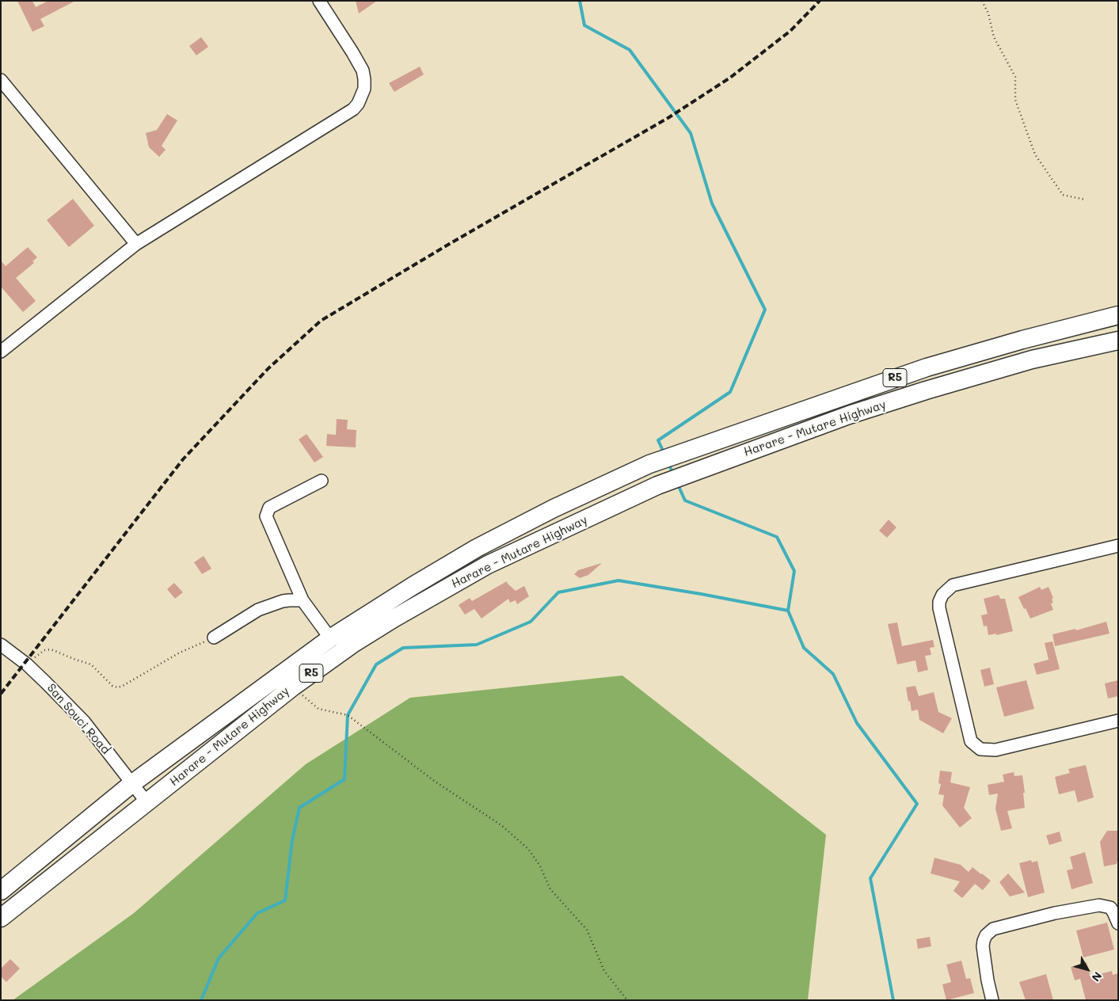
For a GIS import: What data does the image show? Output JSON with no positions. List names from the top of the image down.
{
  "streets": {
    "highway": ["R5", "Harare - Mutare Highway"],
    "street": ["San Souci Road"]
  },
  "crossings": [
    ["Harare - Mutare Highway", "San Souci Road"]
  ],
  "north": "bottom right"
}
